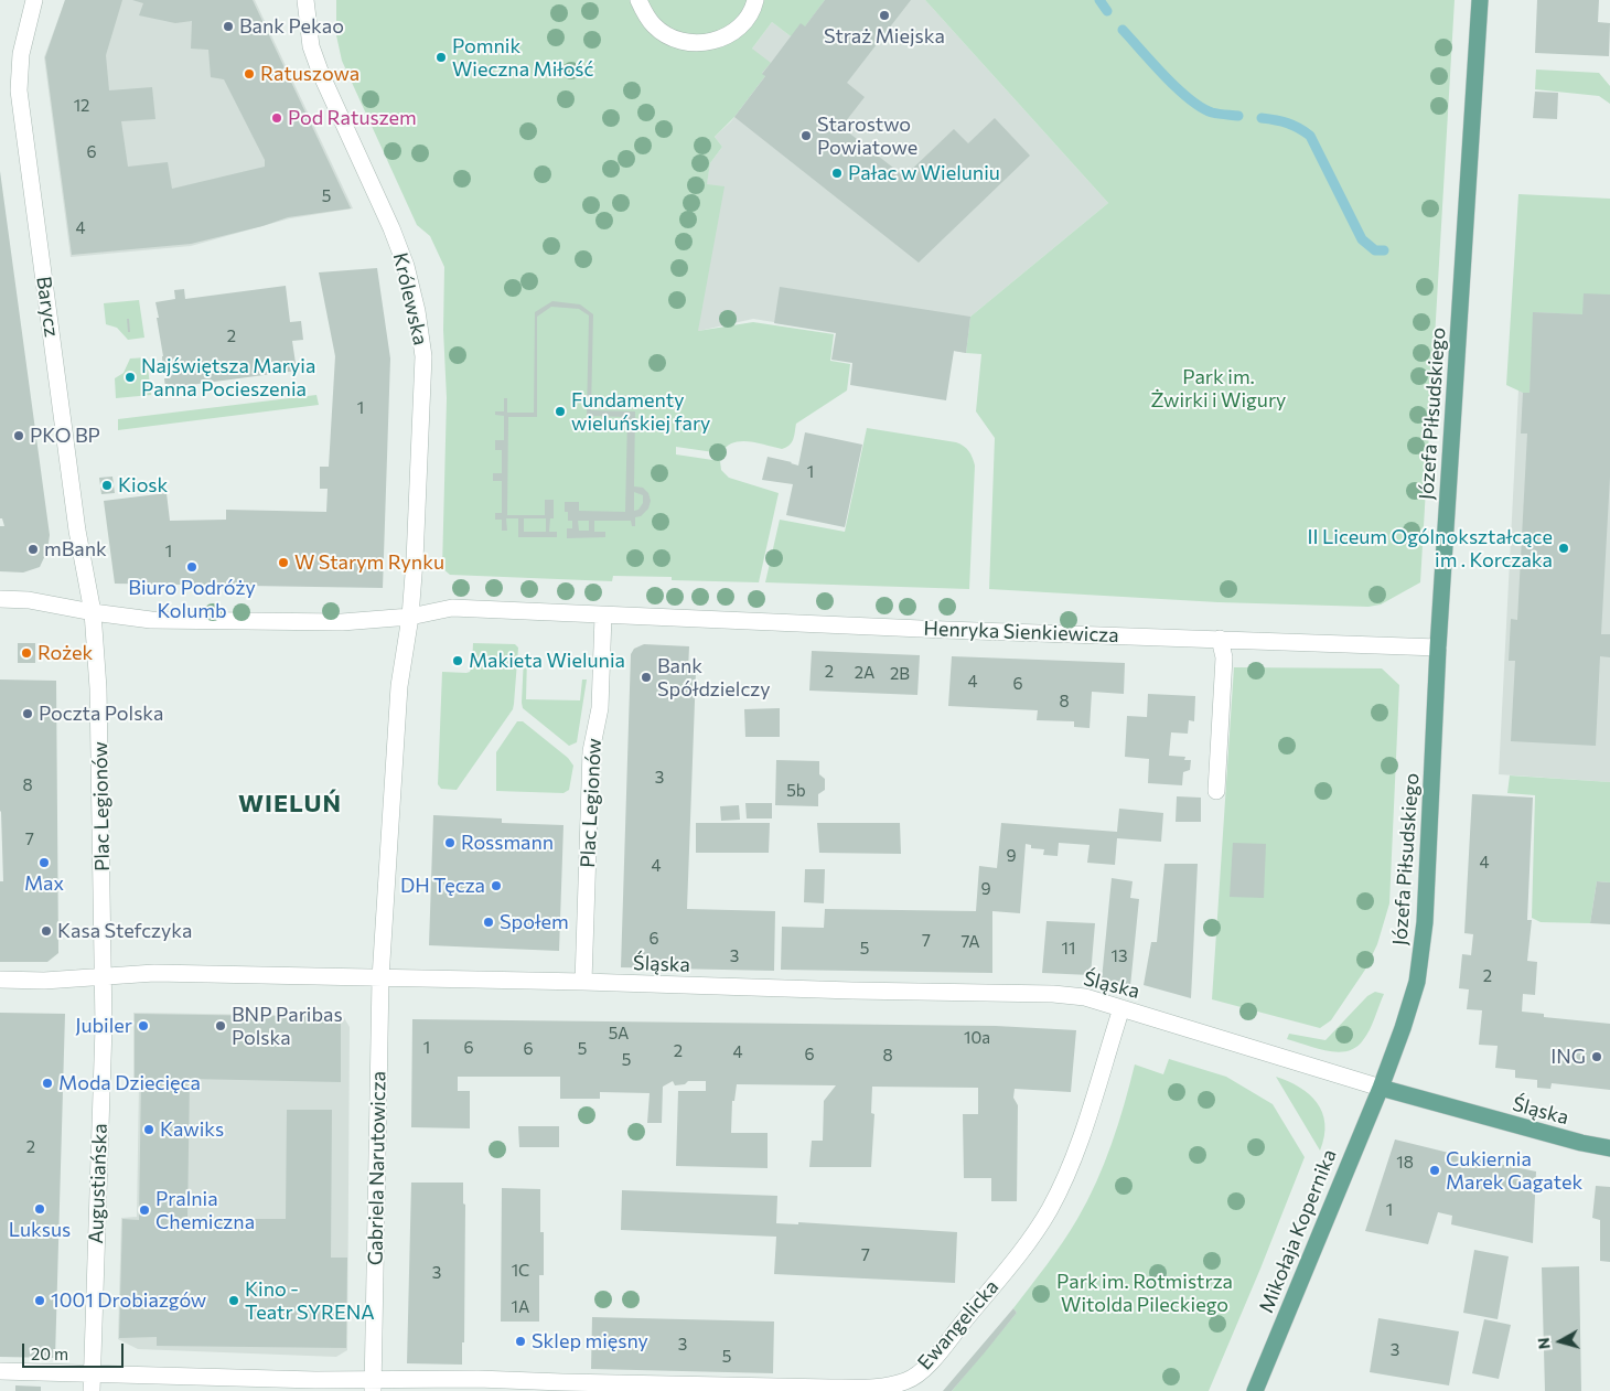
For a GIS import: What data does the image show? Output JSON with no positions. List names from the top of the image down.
{
  "streets": {
    "main road": ["Józefa Piłsudskiego", "Śląska", "Mikołaja Kopernika"],
    "street": [
      "Królewska",
      "Barycz",
      "Henryka Sienkiewicza",
      "Plac Legionów",
      "Gabriela Narutowicza",
      "Augustiańska",
      "Ewangelicka"
    ]
  },
  "crossings": [
    ["Barycz", "Plac Legionów"],
    ["Józefa Piłsudskiego", "Henryka Sienkiewicza"],
    ["Józefa Piłsudskiego", "Śląska"],
    ["Józefa Piłsudskiego", "Mikołaja Kopernika"],
    ["Henryka Sienkiewicza", "Plac Legionów"],
    ["Plac Legionów", "Śląska"],
    ["Plac Legionów", "Augustiańska"],
    ["Śląska", "Mikołaja Kopernika"],
    ["Śląska", "Ewangelicka"],
    ["Gabriela Narutowicza", "Ewangelicka"],
    ["Augustiańska", "Ewangelicka"]
  ],
  "districts": ["WIELUŃ"],
  "parks": ["Park im. Żwirki i Wigury", "Park im. Rotmistrza Witolda Pileckiego"],
  "places": [
    "Straż Miejska",
    "Bank Pekao",
    "Pomnik Wieczna Miłość",
    "Ratuszowa",
    "Pod Ratuszem",
    "Starostwo Powiatowe",
    "Pałac w Wieluniu",
    "Najświętsza Maryia Panna Pocieszenia",
    "Fundamenty wieluńskiej fary",
    "PKO BP",
    "Kiosk",
    "II Liceum Ogólnokształcące im . Korczaka",
    "mBank",
    "W Starym Rynku",
    "Biuro Podróży Kolumb",
    "Rożek",
    "Makieta Wielunia",
    "Bank Spółdzielczy",
    "Poczta Polska",
    "Rossmann",
    "Max",
    "DH Tęcza",
    "Społem",
    "Kasa Stefczyka",
    "Jubiler",
    "BNP Paribas Polska",
    "ING",
    "Moda Dziecięca",
    "Kawiks",
    "Cukiernia Marek Gagatek",
    "Luksus",
    "Pralnia Chemiczna",
    "1001 Drobiazgów",
    "Kino - Teatr SYRENA",
    "Sklep mięsny"
  ],
  "house_numbers": [
    "12",
    "6",
    "5",
    "4",
    "2",
    "1",
    "1",
    "1",
    "2",
    "2A",
    "2B",
    "4",
    "6",
    "8",
    "3",
    "8",
    "5b",
    "7",
    "9",
    "4",
    "4",
    "9",
    "6",
    "7",
    "7A",
    "5",
    "11",
    "3",
    "13",
    "2",
    "5A",
    "10a",
    "1",
    "6",
    "6",
    "5",
    "2",
    "4",
    "6",
    "8",
    "5",
    "2",
    "18",
    "1",
    "7",
    "1C",
    "3",
    "1A",
    "3",
    "3",
    "5"
  ],
  "scale_bar": "20 m",
  "north": "left"
}
